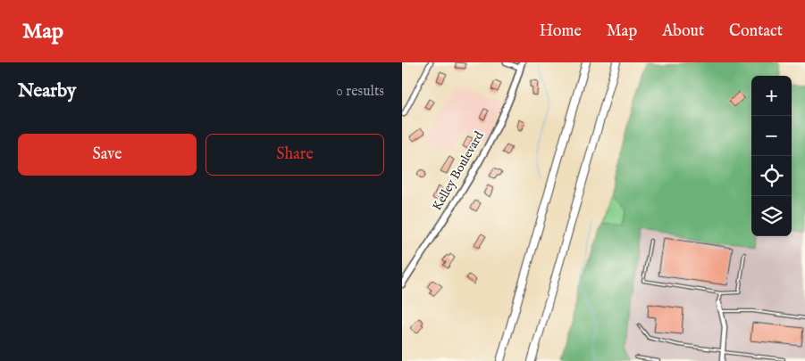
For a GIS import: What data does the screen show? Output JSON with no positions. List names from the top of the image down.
{
  "streets": {
    "main road": ["Kelley Boulevard"]
  },
  "page": {
    "header": "Map",
    "nav": [
      "Home",
      "Map",
      "About",
      "Contact"
    ],
    "heading": ["Nearby", "0 results"],
    "map_buttons": ["+", "−"],
    "buttons": ["Save", "Share"]
  }
}
